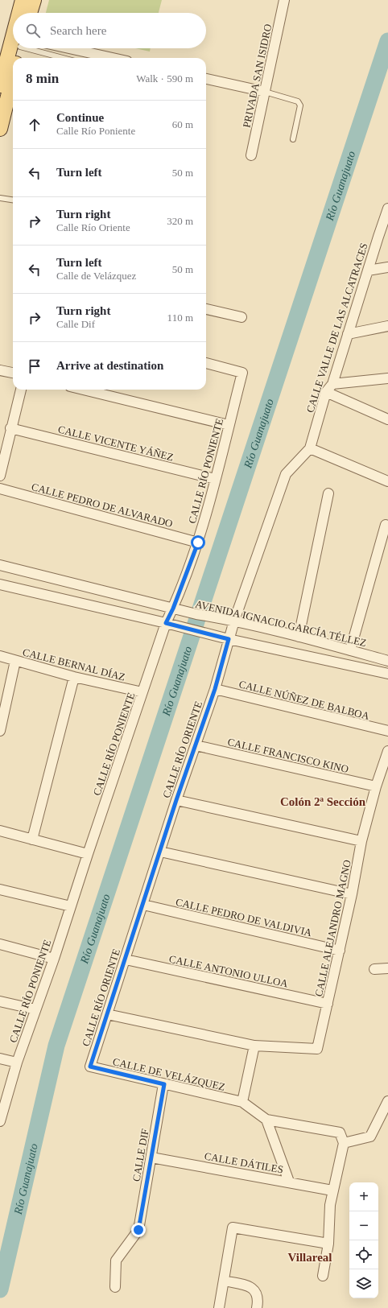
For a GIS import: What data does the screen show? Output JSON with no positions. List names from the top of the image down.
{
  "streets": {
    "street": [
      "PRIVADA SAN ISIDRO",
      "CALLE VALLE DE LAS ALCATRACES",
      "CALLE VICENTE YÁÑEZ",
      "CALLE RÍO PONIENTE",
      "CALLE PEDRO DE ALVARADO",
      "AVENIDA IGNACIO GARCÍA TÉLLEZ",
      "CALLE BERNAL DÍAZ",
      "CALLE NÚÑEZ DE BALBOA",
      "CALLE RÍO ORIENTE",
      "CALLE FRANCISCO KINO",
      "CALLE PEDRO DE VALDIVIA",
      "CALLE ALEJANDRO MAGNO",
      "CALLE ANTONIO ULLOA",
      "CALLE DE VELÁZQUEZ",
      "CALLE DIF",
      "CALLE DÁTILES"
    ]
  },
  "crossings": [
    ["CALLE VALLE DE LAS ALCATRACES", "CALLE RÍO ORIENTE"],
    ["CALLE VICENTE YÁÑEZ", "CALLE RÍO PONIENTE"],
    ["CALLE RÍO PONIENTE", "CALLE PEDRO DE ALVARADO"],
    ["CALLE RÍO PONIENTE", "AVENIDA IGNACIO GARCÍA TÉLLEZ"],
    ["CALLE RÍO PONIENTE", "CALLE BERNAL DÍAZ"],
    ["AVENIDA IGNACIO GARCÍA TÉLLEZ", "CALLE RÍO ORIENTE"],
    ["CALLE NÚÑEZ DE BALBOA", "CALLE RÍO ORIENTE"],
    ["CALLE RÍO ORIENTE", "CALLE FRANCISCO KINO"],
    ["CALLE RÍO ORIENTE", "CALLE PEDRO DE VALDIVIA"],
    ["CALLE RÍO ORIENTE", "CALLE ALEJANDRO MAGNO"],
    ["CALLE RÍO ORIENTE", "CALLE ANTONIO ULLOA"],
    ["CALLE RÍO ORIENTE", "CALLE DE VELÁZQUEZ"],
    ["CALLE FRANCISCO KINO", "CALLE ALEJANDRO MAGNO"],
    ["CALLE PEDRO DE VALDIVIA", "CALLE ALEJANDRO MAGNO"],
    ["CALLE ALEJANDRO MAGNO", "CALLE ANTONIO ULLOA"],
    ["CALLE DE VELÁZQUEZ", "CALLE DIF"],
    ["CALLE DIF", "CALLE DÁTILES"]
  ],
  "districts": ["Colón 2ª Sección", "Villareal"],
  "water": ["Río Guanajuato"],
  "page": {
    "search": "Search here",
    "heading": ["8 min", "Walk · 590 m"],
    "list": [
      ["Continue", "Calle Río Poniente", "60 m"],
      ["Turn left", "50 m"],
      ["Turn right", "Calle Río Oriente", "320 m"],
      ["Turn left", "Calle de Velázquez", "50 m"],
      ["Turn right", "Calle Dif", "110 m"],
      "Arrive at destination"
    ],
    "map_buttons": ["+", "−"]
  }
}
